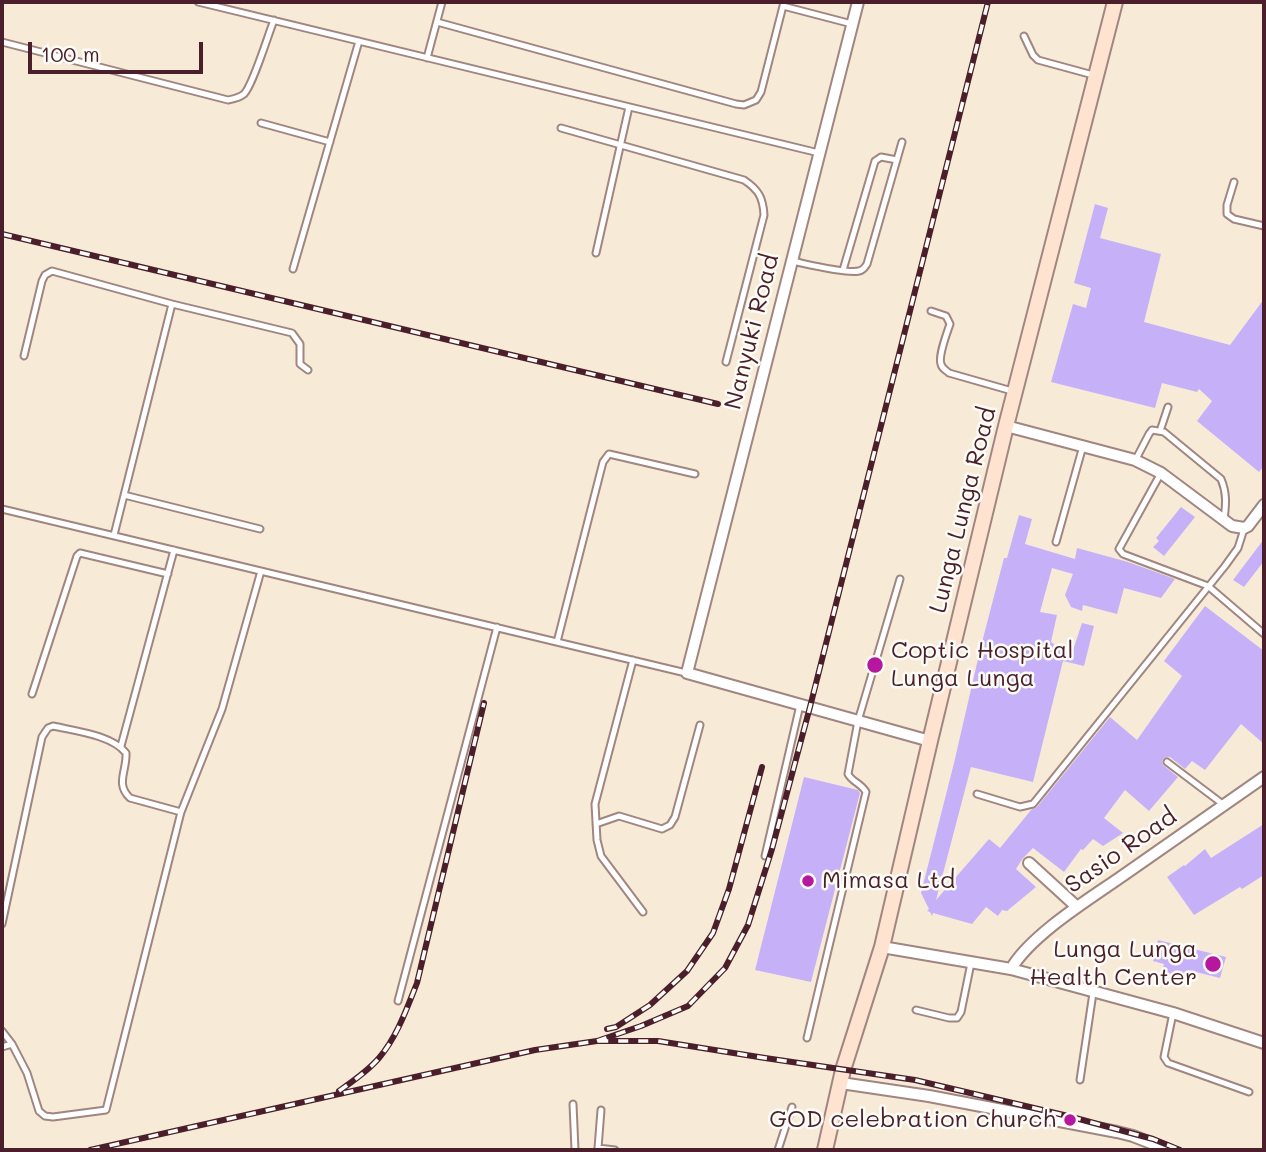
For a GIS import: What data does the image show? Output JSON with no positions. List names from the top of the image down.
{
  "streets": {
    "main road": ["Lunga Lunga Road"],
    "street": ["Nanyuki Road", "Sasio Road"]
  },
  "places": [
    "Coptic Hospital Lunga Lunga",
    "Mimasa Ltd",
    "Lunga Lunga Health Center",
    "GOD celebration church"
  ],
  "scale_bar": "100 m"
}
